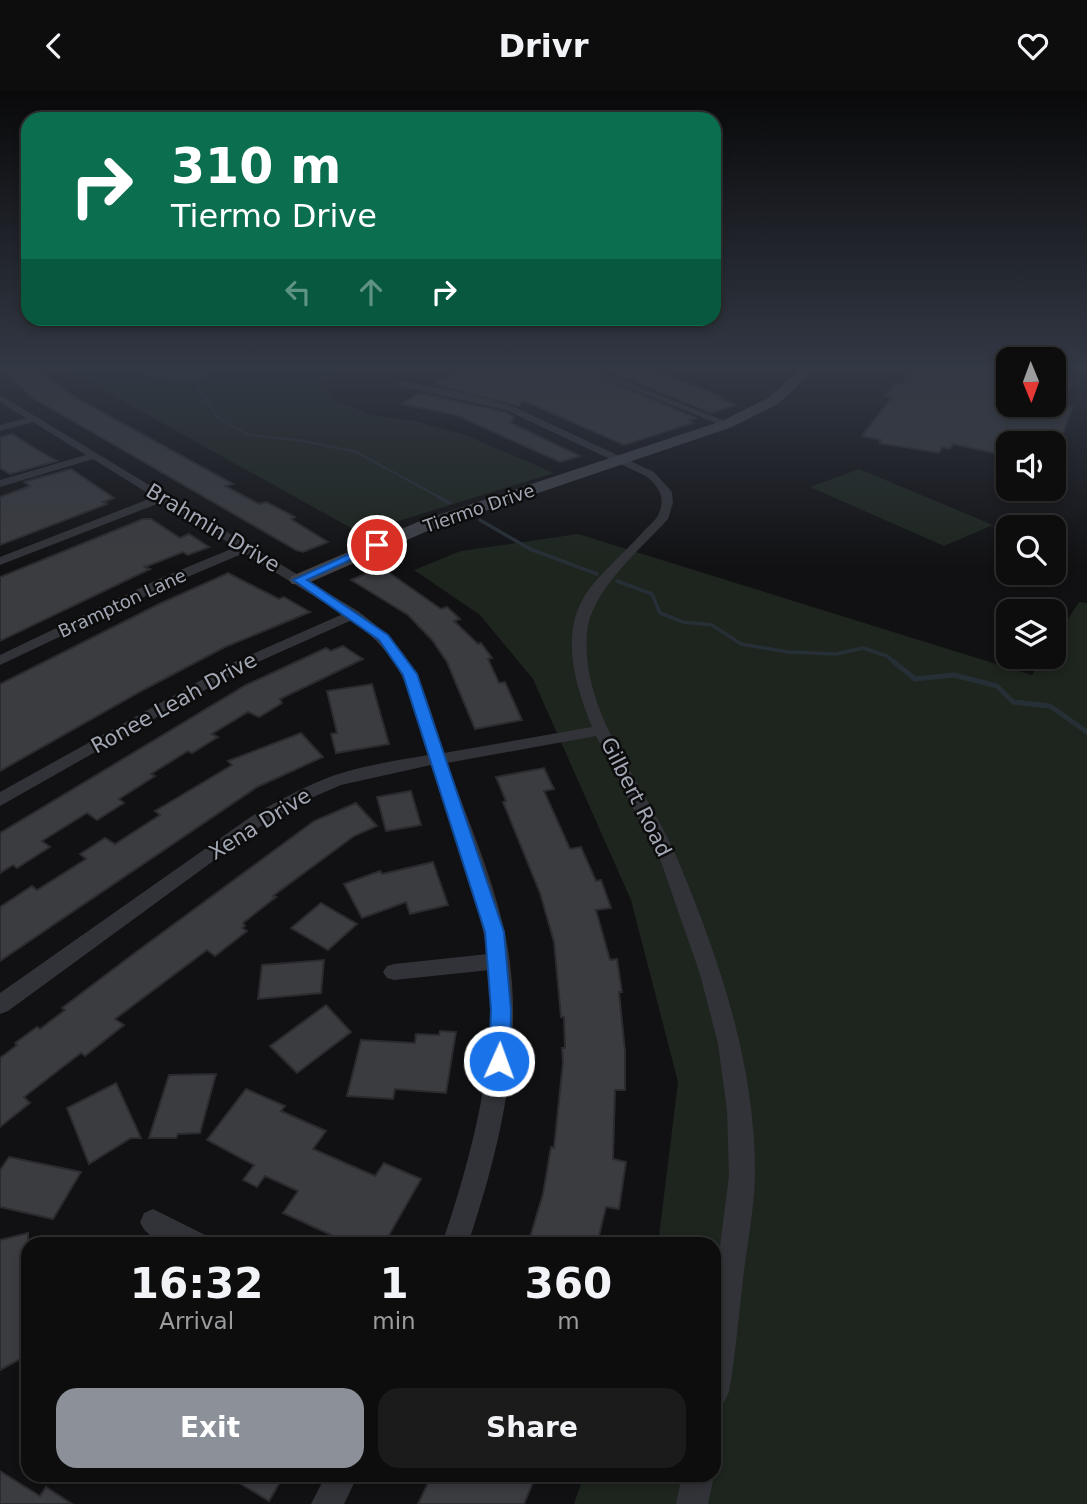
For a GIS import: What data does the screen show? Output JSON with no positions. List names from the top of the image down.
{
  "streets": {
    "street": [
      "Tiermo Drive",
      "Brahmin Drive",
      "Brampton Lane",
      "Ronee Leah Drive",
      "Gilbert Road",
      "Xena Drive"
    ]
  },
  "crossings": [
    ["Tiermo Drive", "Brahmin Drive"],
    ["Tiermo Drive", "Gilbert Road"],
    ["Brahmin Drive", "Brampton Lane"],
    ["Brahmin Drive", "Ronee Leah Drive"],
    ["Brahmin Drive", "Xena Drive"],
    ["Gilbert Road", "Xena Drive"]
  ],
  "north": "bottom",
  "page": {
    "header": "Drivr",
    "turn": ["310 m", "Tiermo Drive"],
    "eta": [
      "16:32",
      "Arrival",
      "1",
      "min",
      "360",
      "m"
    ],
    "buttons": ["Exit", "Share"]
  }
}
